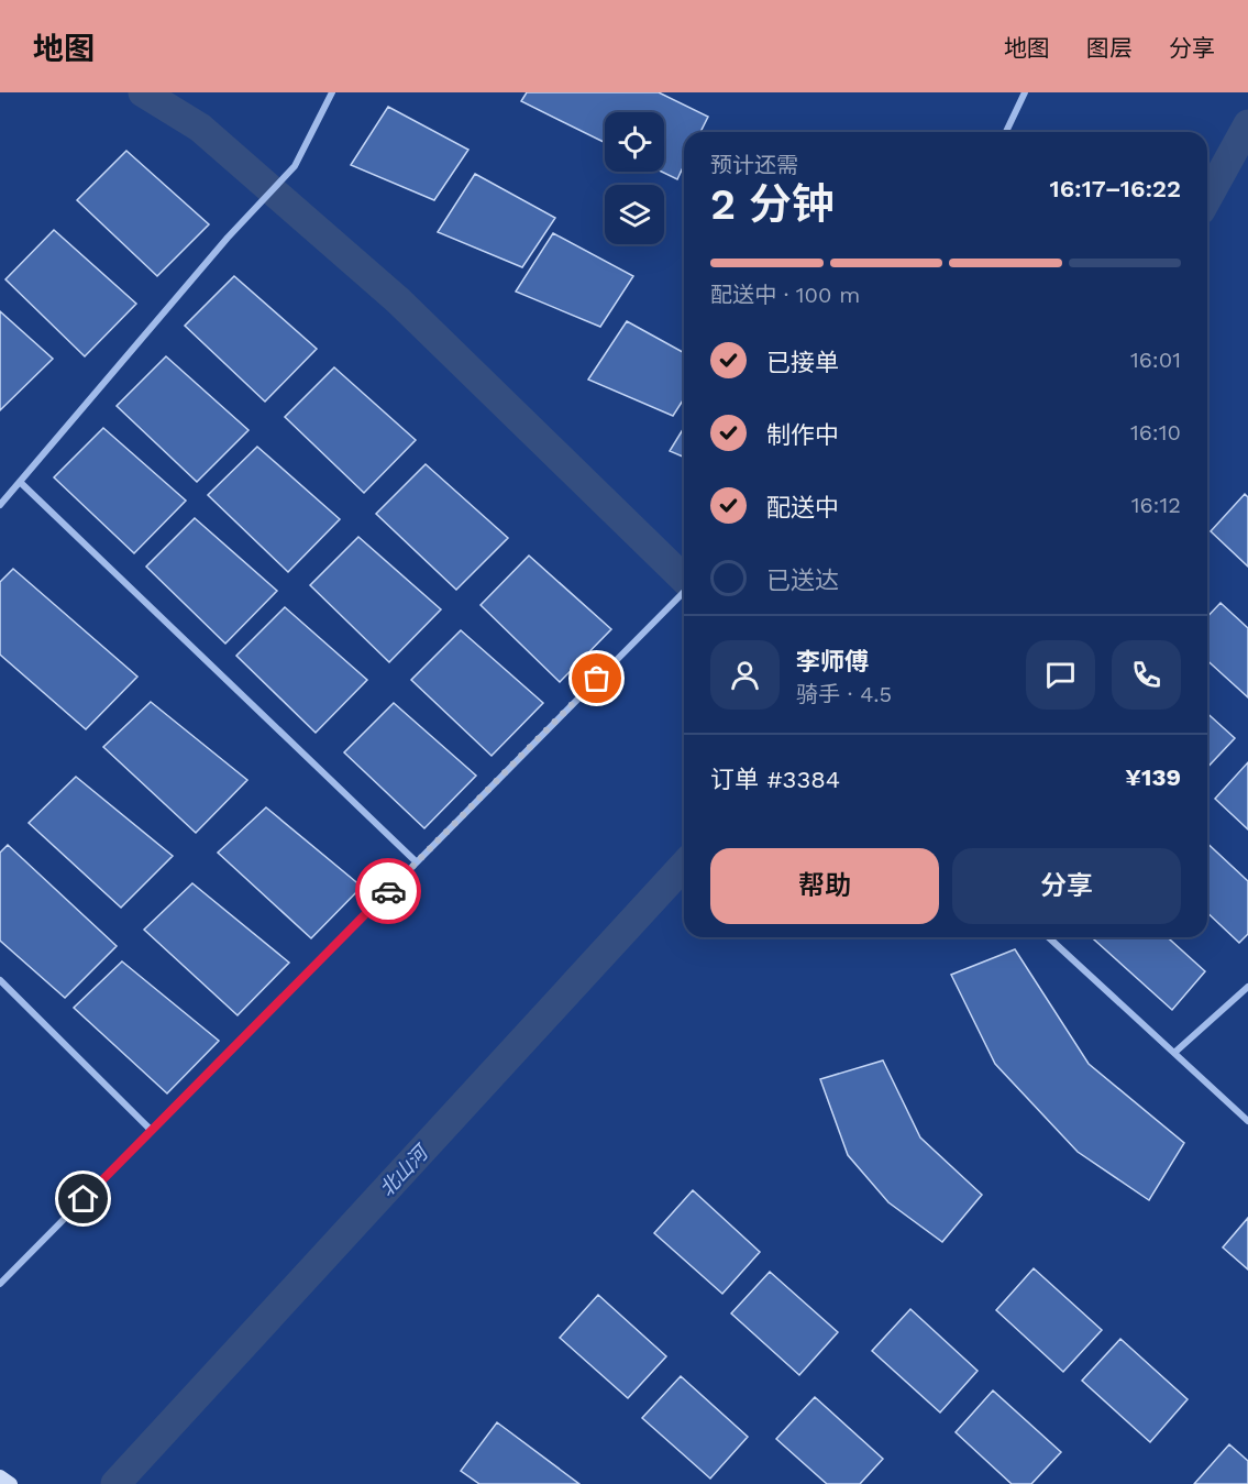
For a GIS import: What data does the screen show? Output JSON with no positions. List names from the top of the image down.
{
  "water": ["北山河"],
  "page": {
    "header": "地图",
    "nav": ["地图", "图层", "分享"],
    "heading": ["2 分钟", "预计还需", "16:17–16:22"],
    "panel": [
      "李师傅",
      "骑手 · 4.5",
      "订单 #3384",
      "¥139"
    ],
    "bar": "配送中 · 100 m",
    "list": [
      ["已接单", "16:01"],
      ["制作中", "16:10"],
      ["配送中", "16:12"],
      "已送达"
    ],
    "buttons": ["帮助", "分享"]
  }
}
